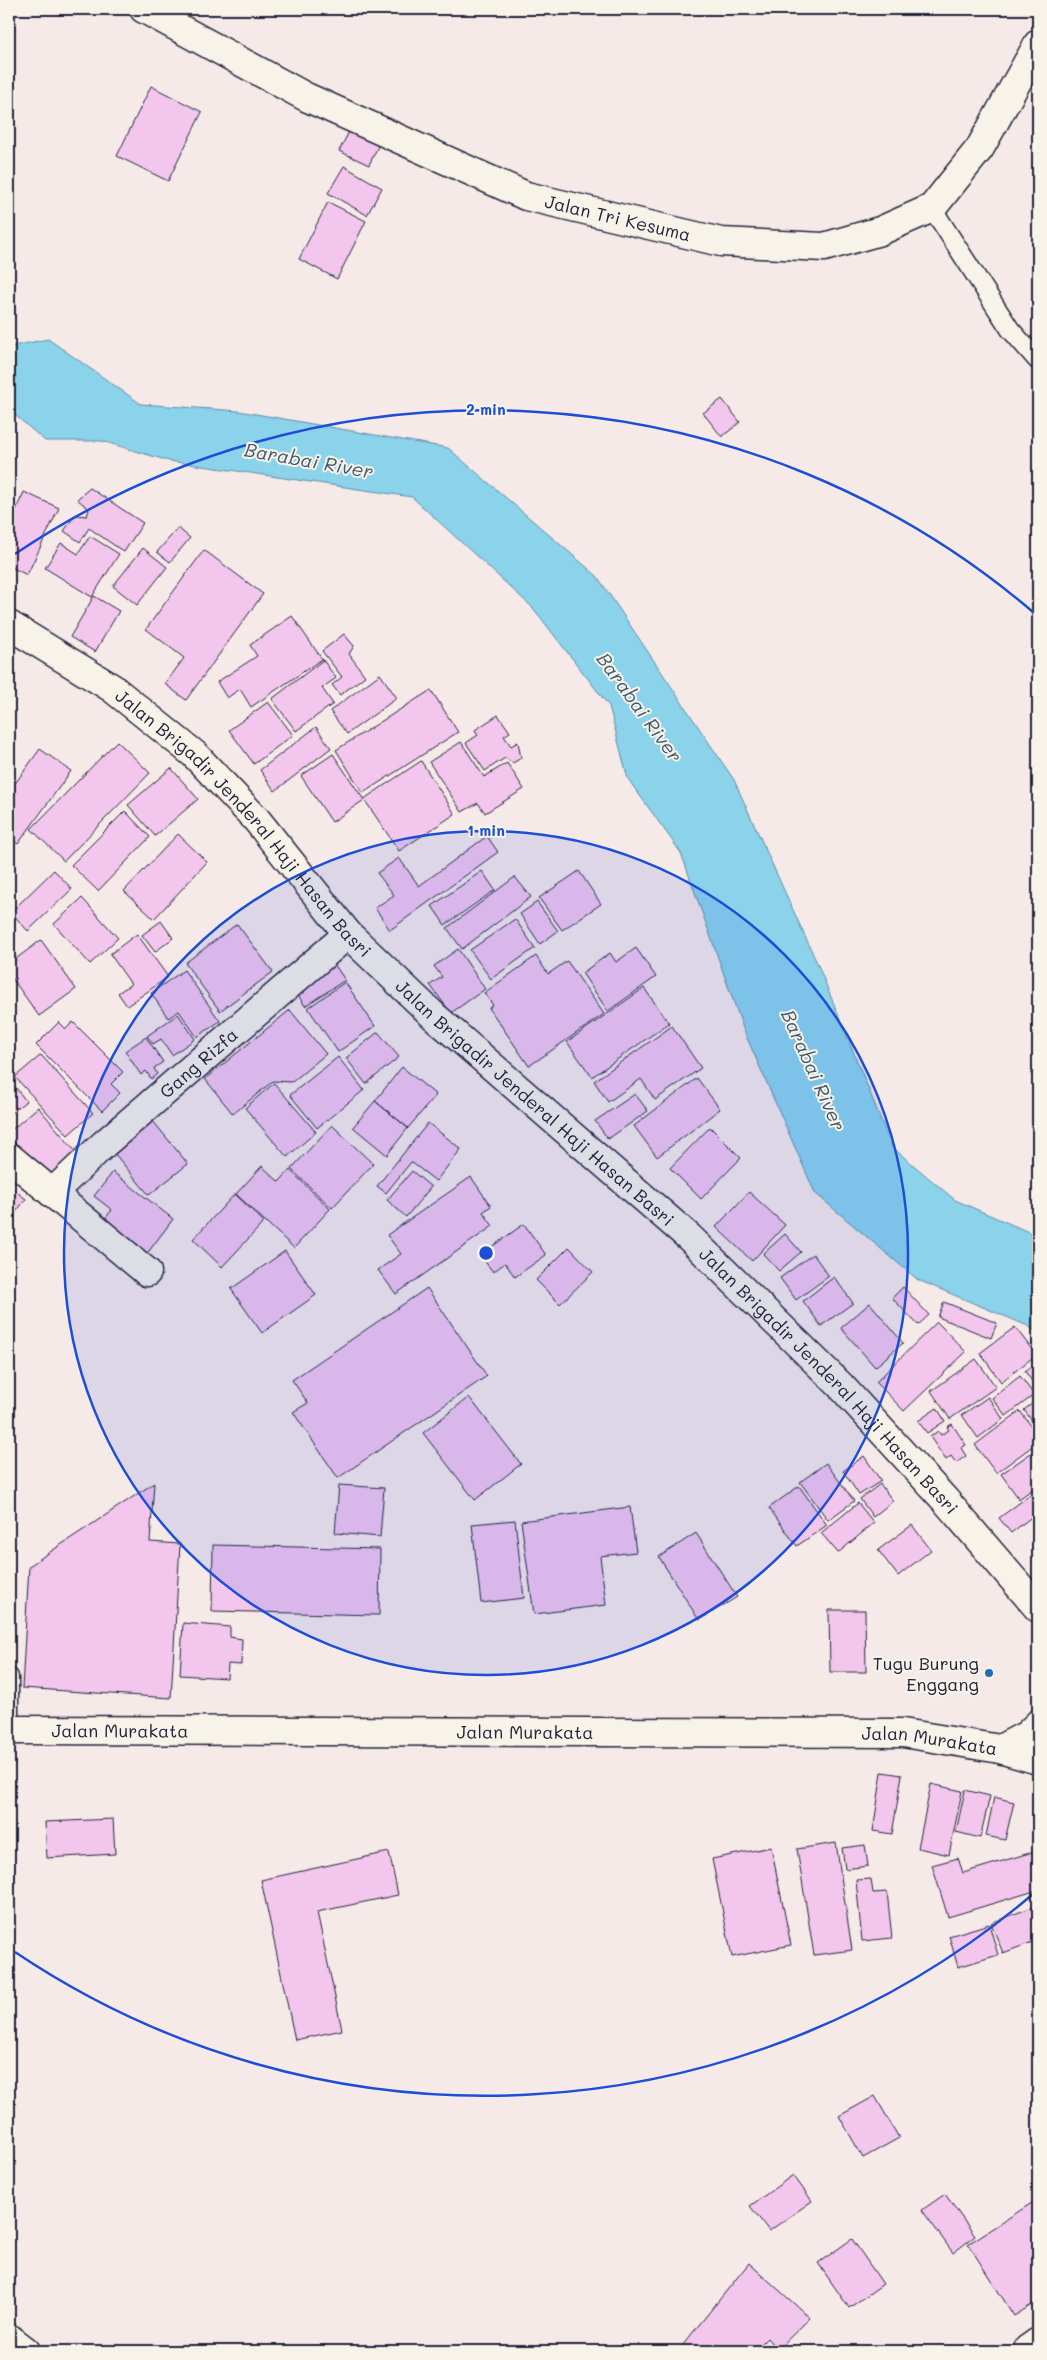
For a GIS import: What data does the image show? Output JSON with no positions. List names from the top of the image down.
{
  "streets": {
    "main road": [
      "Jalan Tri Kesuma",
      "Jalan Brigadir Jenderal Haji Hasan Basri",
      "Gang Rizfa",
      "Jalan Murakata"
    ]
  },
  "crossings": [
    ["Jalan Brigadir Jenderal Haji Hasan Basri", "Gang Rizfa"]
  ],
  "water": ["Barabai River"],
  "places": ["Tugu Burung Enggang"],
  "rings": ["2 min", "1 min"]
}
